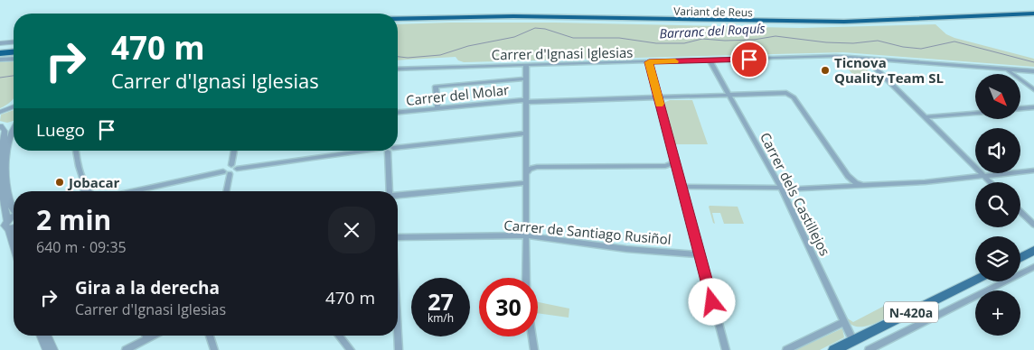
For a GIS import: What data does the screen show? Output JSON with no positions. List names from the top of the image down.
{
  "streets": {
    "highway": ["Variant de Reus"],
    "main road": ["N-420a"],
    "street": [
      "Carrer d'Ignasi Iglesias",
      "Carrer del Molar",
      "Carrer dels Castillejos",
      "Carrer de Santiago Rusiñol"
    ]
  },
  "crossings": [
    ["Carrer d'Ignasi Iglesias", "Carrer dels Castillejos"],
    ["Carrer dels Castillejos", "N-420a"]
  ],
  "water": ["Barranc del Roquís"],
  "places": ["Ticnova Quality Team SL", "Jobacar"],
  "north": "bottom right",
  "page": {
    "turn": ["470 m", "Carrer d'Ignasi Iglesias"],
    "map_buttons": "+",
    "then": "Luego",
    "heading": ["2 min", "640 m · 09:35"],
    "list": [
      {
        "name": "Gira a la derecha",
        "note": "Carrer d'Ignasi Iglesias",
        "value": "470 m"
      }
    ],
    "speed": "27 km/h",
    "limit": "30"
  }
}
